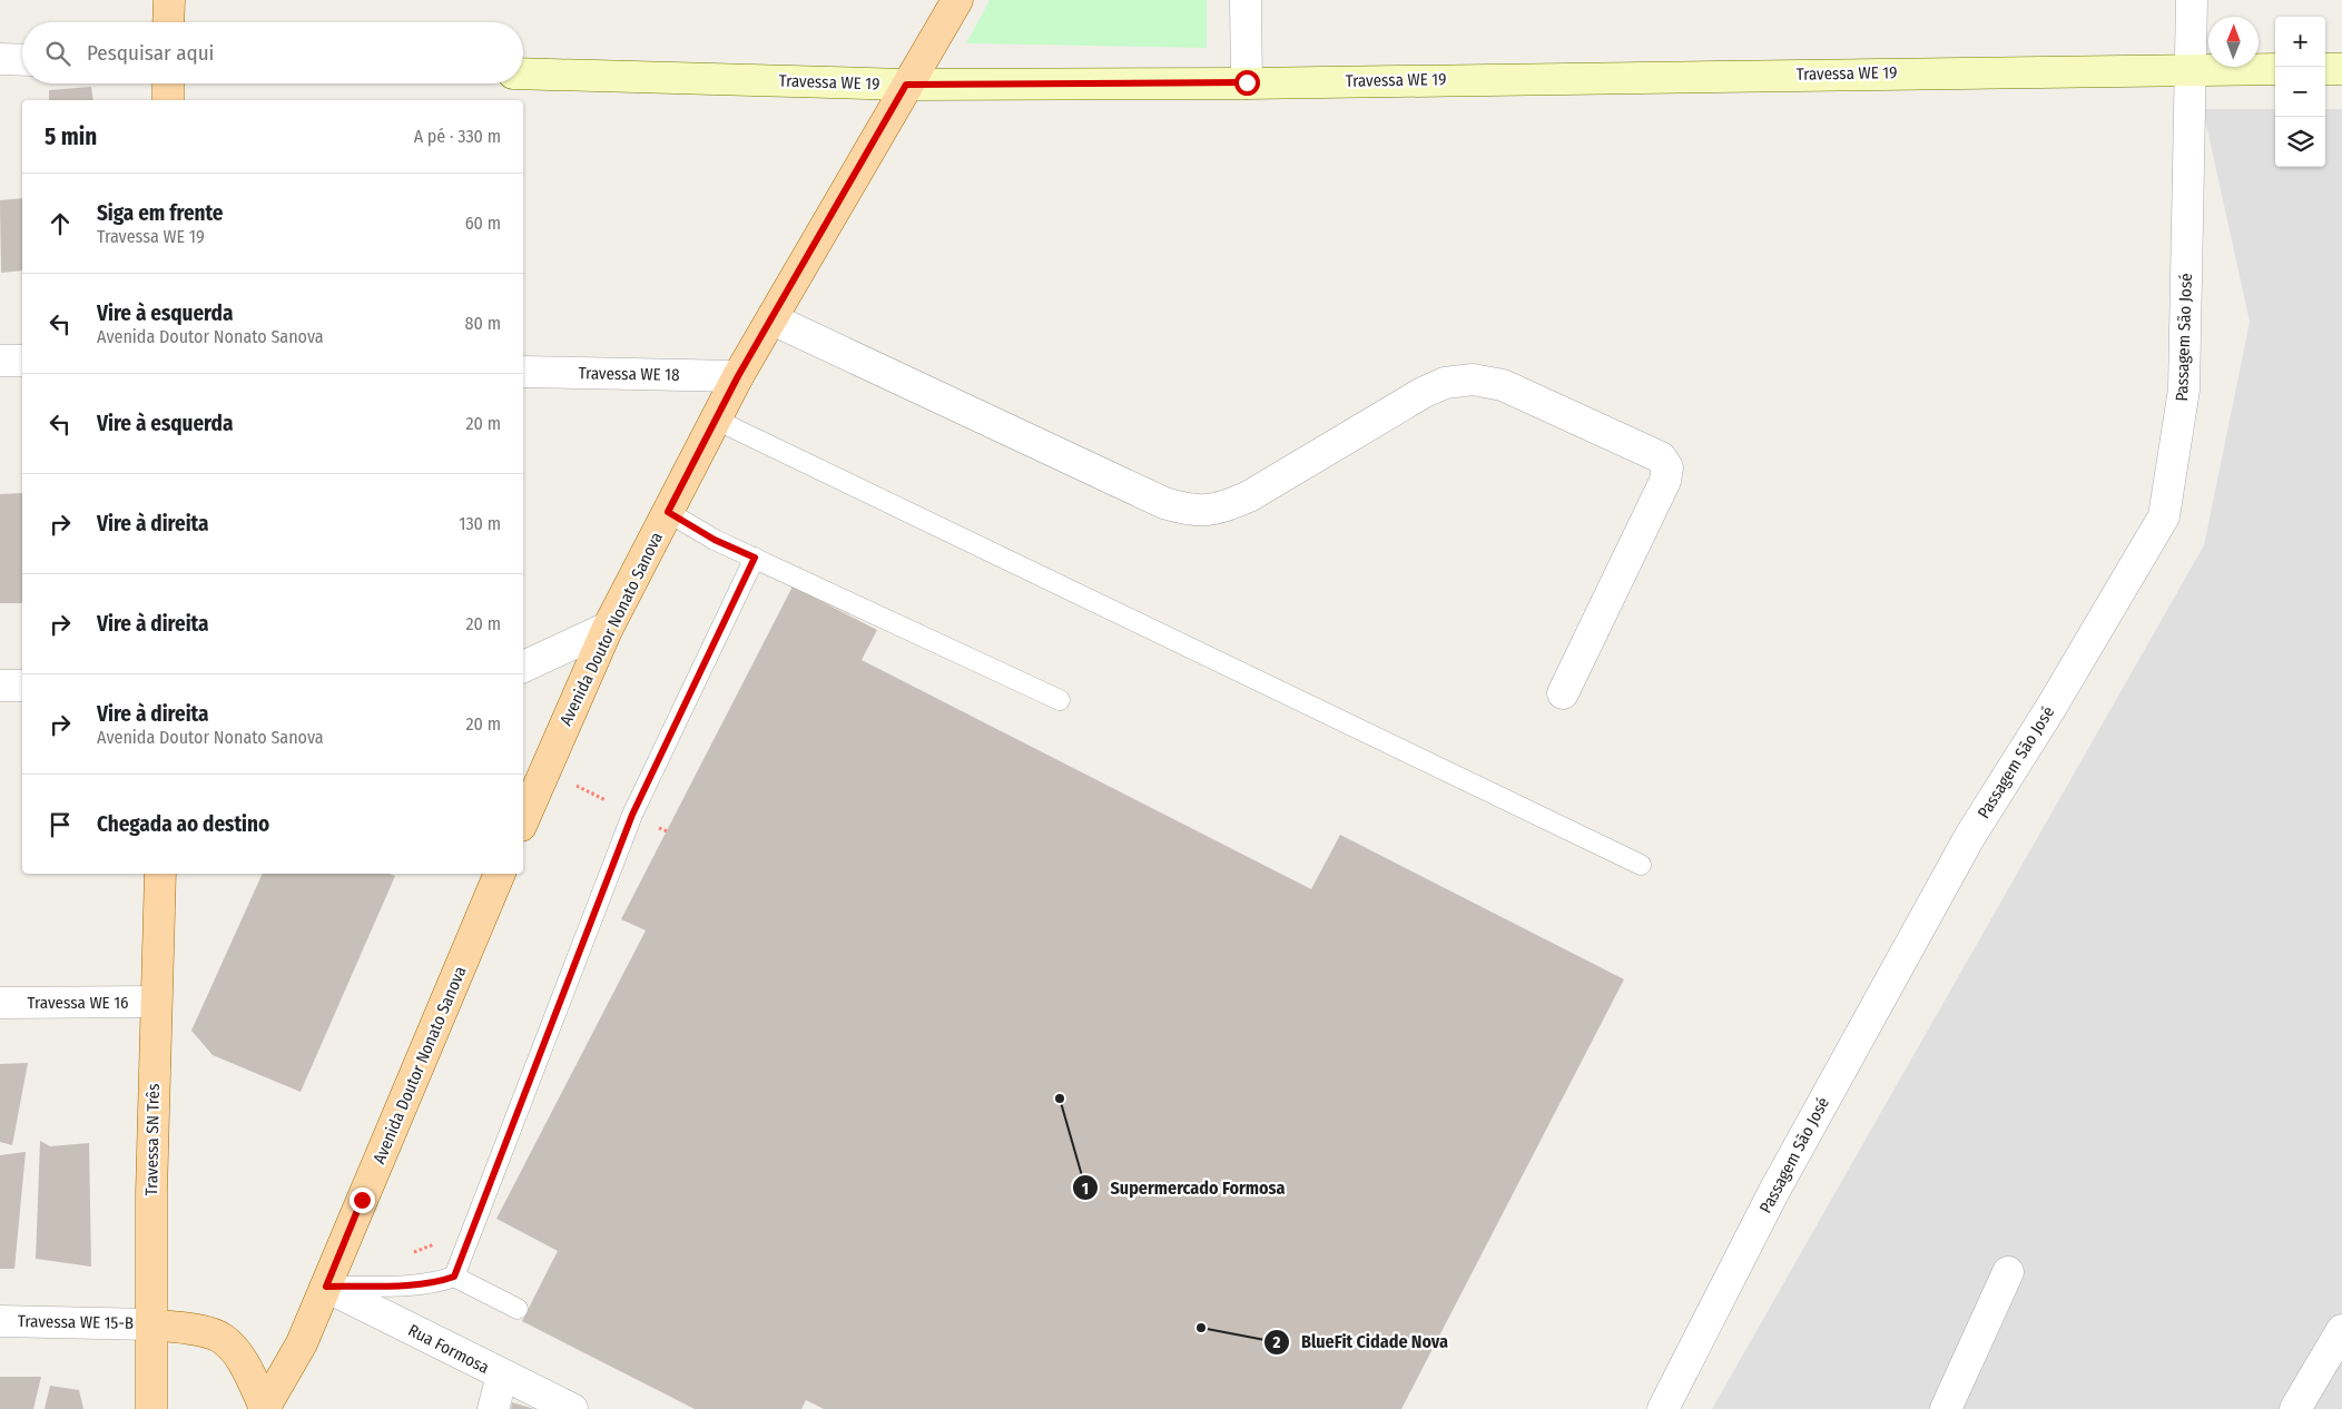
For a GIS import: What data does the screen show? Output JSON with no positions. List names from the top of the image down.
{
  "streets": {
    "main road": ["Travessa WE 19", "Avenida Doutor Nonato Sanova", "Travessa SN Três"],
    "street": [
      "Passagem São José",
      "Travessa WE 18",
      "Travessa WE 16",
      "Travessa WE 15-B",
      "Rua Formosa"
    ]
  },
  "crossings": [
    ["Travessa WE 19", "Passagem São José"],
    ["Travessa WE 19", "Avenida Doutor Nonato Sanova"],
    ["Travessa WE 18", "Avenida Doutor Nonato Sanova"],
    ["Avenida Doutor Nonato Sanova", "Rua Formosa"],
    ["Travessa WE 16", "Travessa SN Três"],
    ["Travessa SN Três", "Travessa WE 15-B"]
  ],
  "places": ["Supermercado Formosa", "BlueFit Cidade Nova"],
  "north": "top",
  "page": {
    "map_buttons": ["+", "−"],
    "search": "Pesquisar aqui",
    "heading": ["5 min", "A pé · 330 m"],
    "list": [
      ["Siga em frente", "Travessa WE 19", "60 m"],
      ["Vire à esquerda", "Avenida Doutor Nonato Sanova", "80 m"],
      ["Vire à esquerda", "20 m"],
      ["Vire à direita", "130 m"],
      ["Vire à direita", "20 m"],
      ["Vire à direita", "Avenida Doutor Nonato Sanova", "20 m"],
      "Chegada ao destino"
    ]
  }
}
